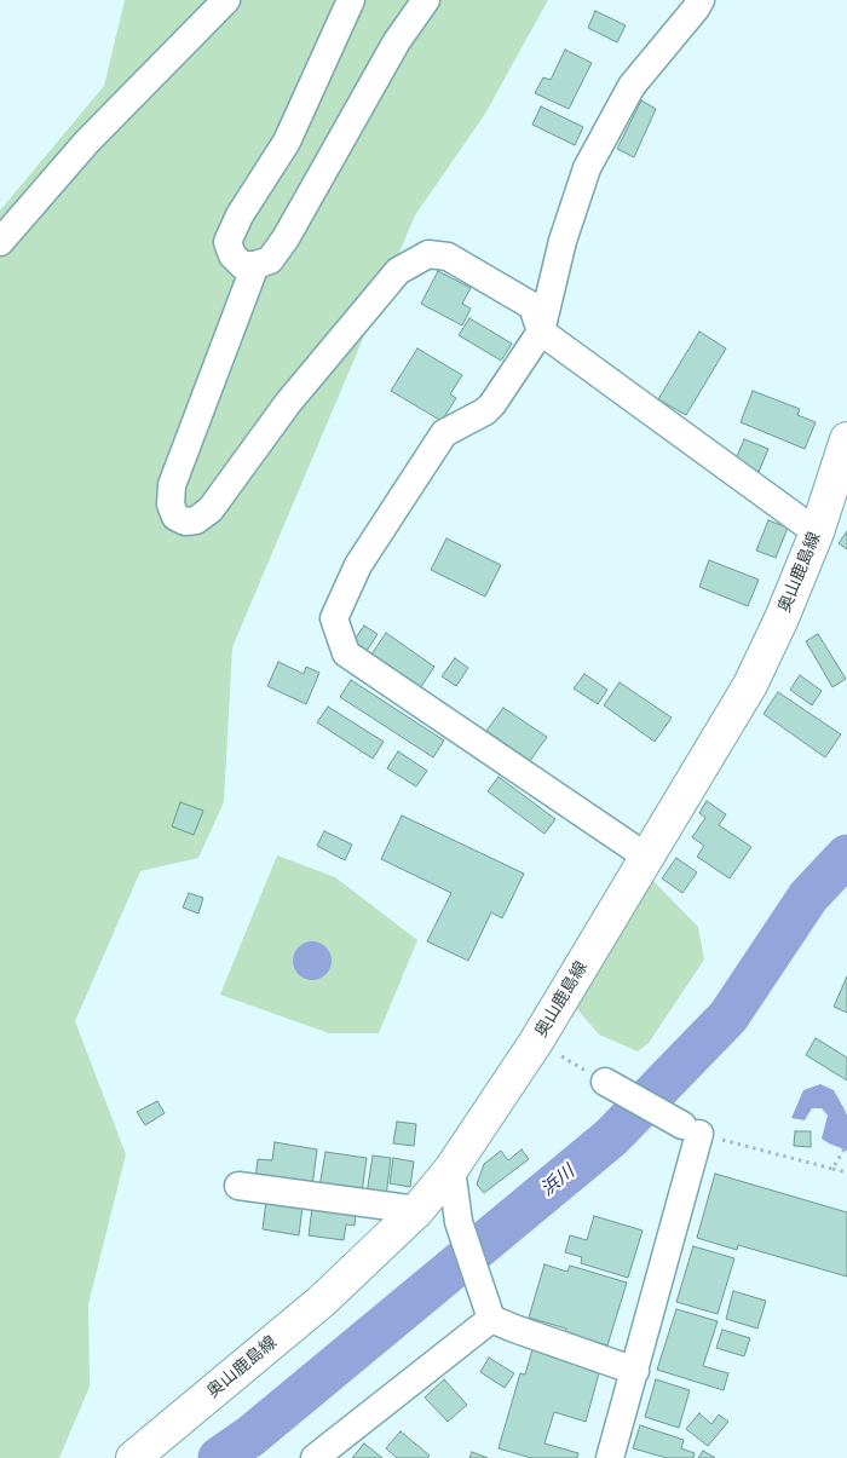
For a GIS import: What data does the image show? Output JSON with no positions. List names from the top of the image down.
{
  "streets": {
    "main road": ["奥山鹿島線"]
  },
  "water": ["浜川"]
}
